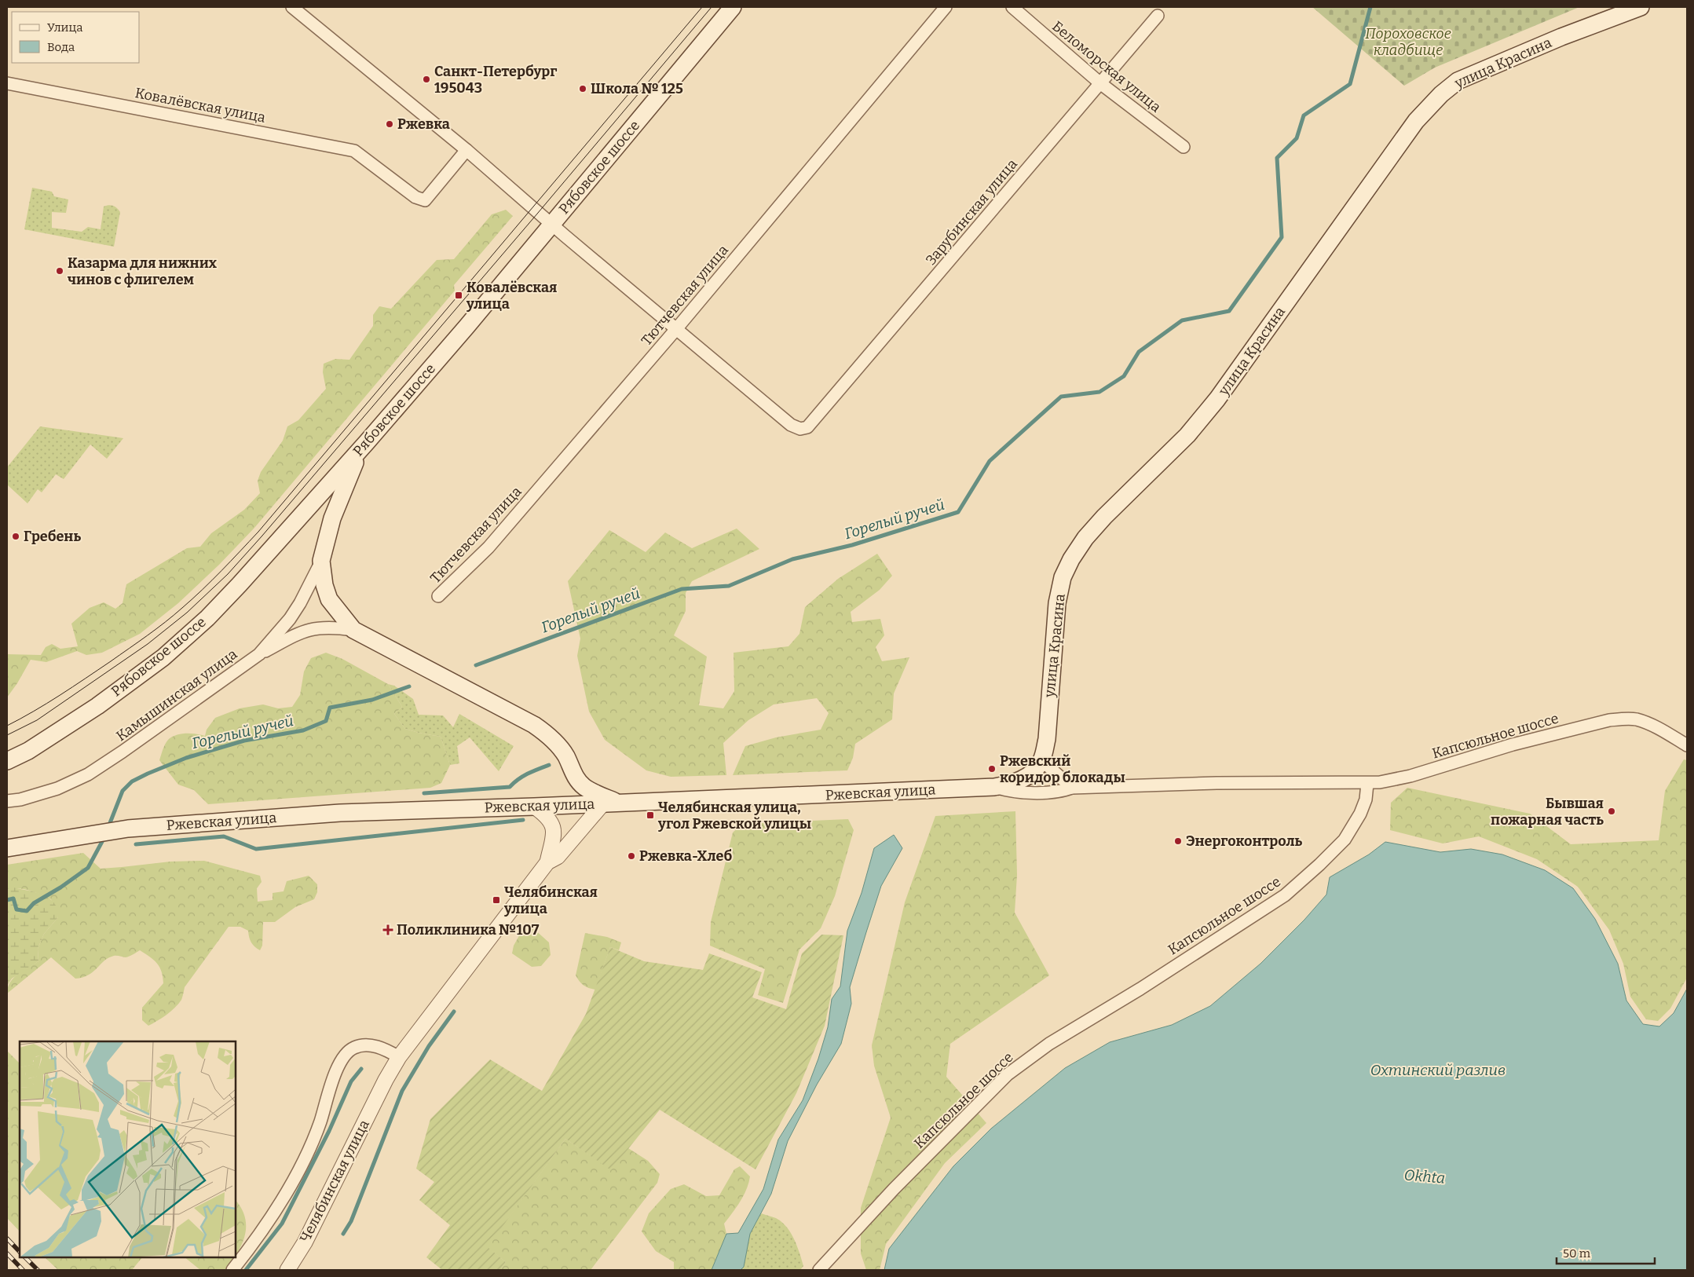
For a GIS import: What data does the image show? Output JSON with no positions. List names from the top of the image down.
{
  "streets": {
    "main road": ["улица Красина", "Рябовское шоссе", "Ржевская улица"],
    "street": [
      "Беломорская улица",
      "Ковалёвская улица",
      "Зарубинская улица",
      "Тютчевская улица",
      "Камышинская улица",
      "Капсюльное шоссе",
      "Челябинская улица"
    ]
  },
  "crossings": [
    ["улица Красина", "Ржевская улица"],
    ["Беломорская улица", "Зарубинская улица"],
    ["Зарубинская улица", "Тютчевская улица"],
    ["Капсюльное шоссе", "Ржевская улица"],
    ["Ржевская улица", "Челябинская улица"]
  ],
  "water": ["Горелый ручей", "Охтинский разлив", "Okhta"],
  "parks": ["Пороховское кладбище"],
  "places": {
    "other": [
      "Санкт-Петербург 195043",
      "Школа № 125",
      "Ржевка",
      "Казарма для нижних чинов с флигелем",
      "Гребень",
      "Ржевский коридор блокады",
      "Бывшая пожарная часть",
      "Энергоконтроль",
      "Ржевка-Хлеб"
    ],
    "transit": ["Ковалёвская улица", "Челябинская улица, угол Ржевской улицы", "Челябинская улица"],
    "health": ["Поликлиника №107"]
  },
  "legend": ["Улица", "Вода"],
  "scale_bar": "50 m"
}
